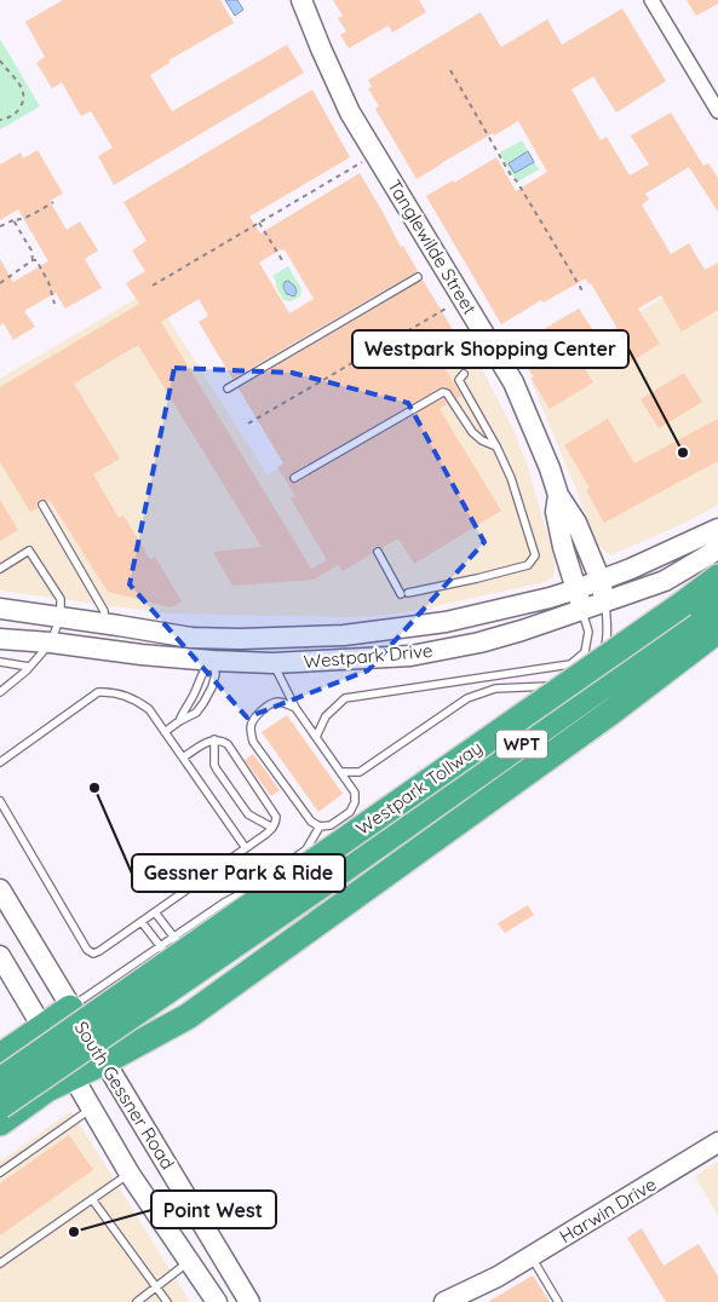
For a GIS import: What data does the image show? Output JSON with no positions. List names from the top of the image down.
{
  "streets": {
    "highway": ["WPT", "Westpark Tollway"],
    "main road": [
      "Tanglewilde Street",
      "Westpark Drive",
      "South Gessner Road",
      "Harwin Drive"
    ]
  },
  "crossings": [
    ["Tanglewilde Street", "Westpark Drive"]
  ],
  "places": ["Westpark Shopping Center", "Gessner Park & Ride", "Point West"]
}
